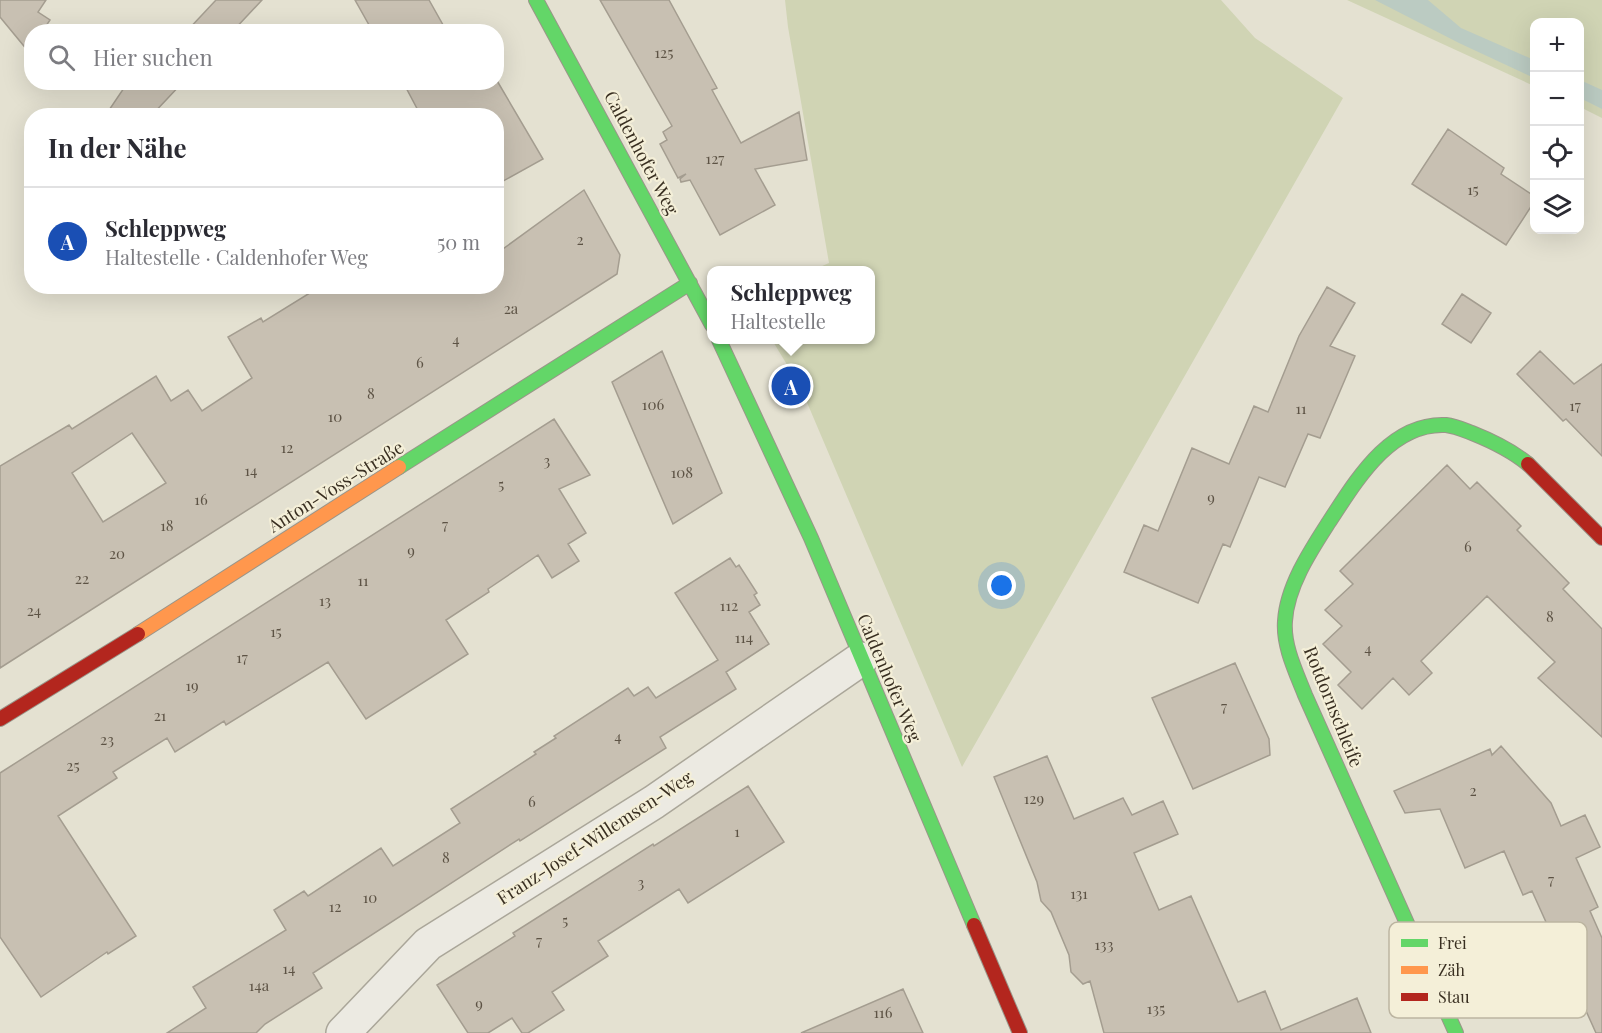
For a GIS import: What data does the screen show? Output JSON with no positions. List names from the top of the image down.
{
  "streets": {
    "street": [
      "Caldenhofer Weg",
      "Anton-Voss-Straße",
      "Rotdornschleife",
      "Franz-Josef-Willemsen-Weg"
    ]
  },
  "crossings": [
    ["Caldenhofer Weg", "Anton-Voss-Straße"],
    ["Caldenhofer Weg", "Franz-Josef-Willemsen-Weg"]
  ],
  "house_numbers": [
    "125",
    "127",
    "15",
    "2",
    "2a",
    "4",
    "6",
    "8",
    "106",
    "17",
    "11",
    "10",
    "12",
    "3",
    "14",
    "108",
    "5",
    "9",
    "16",
    "7",
    "18",
    "6",
    "9",
    "20",
    "22",
    "11",
    "13",
    "112",
    "24",
    "8",
    "15",
    "114",
    "4",
    "17",
    "19",
    "7",
    "21",
    "4",
    "23",
    "25",
    "2",
    "129",
    "6",
    "1",
    "8",
    "7",
    "3",
    "131",
    "10",
    "12",
    "5",
    "7",
    "133",
    "14",
    "14a",
    "9",
    "135",
    "116"
  ],
  "legend": ["Frei", "Zäh", "Stau"],
  "page": {
    "map_buttons": ["+", "−"],
    "search": "Hier suchen",
    "heading": "In der Nähe",
    "list": [
      {
        "mark": "A",
        "name": "Schleppweg",
        "note": "Haltestelle · Caldenhofer Weg",
        "value": "50 m"
      }
    ],
    "popup": ["Schleppweg", "Haltestelle"],
    "pins": "A"
  }
}
